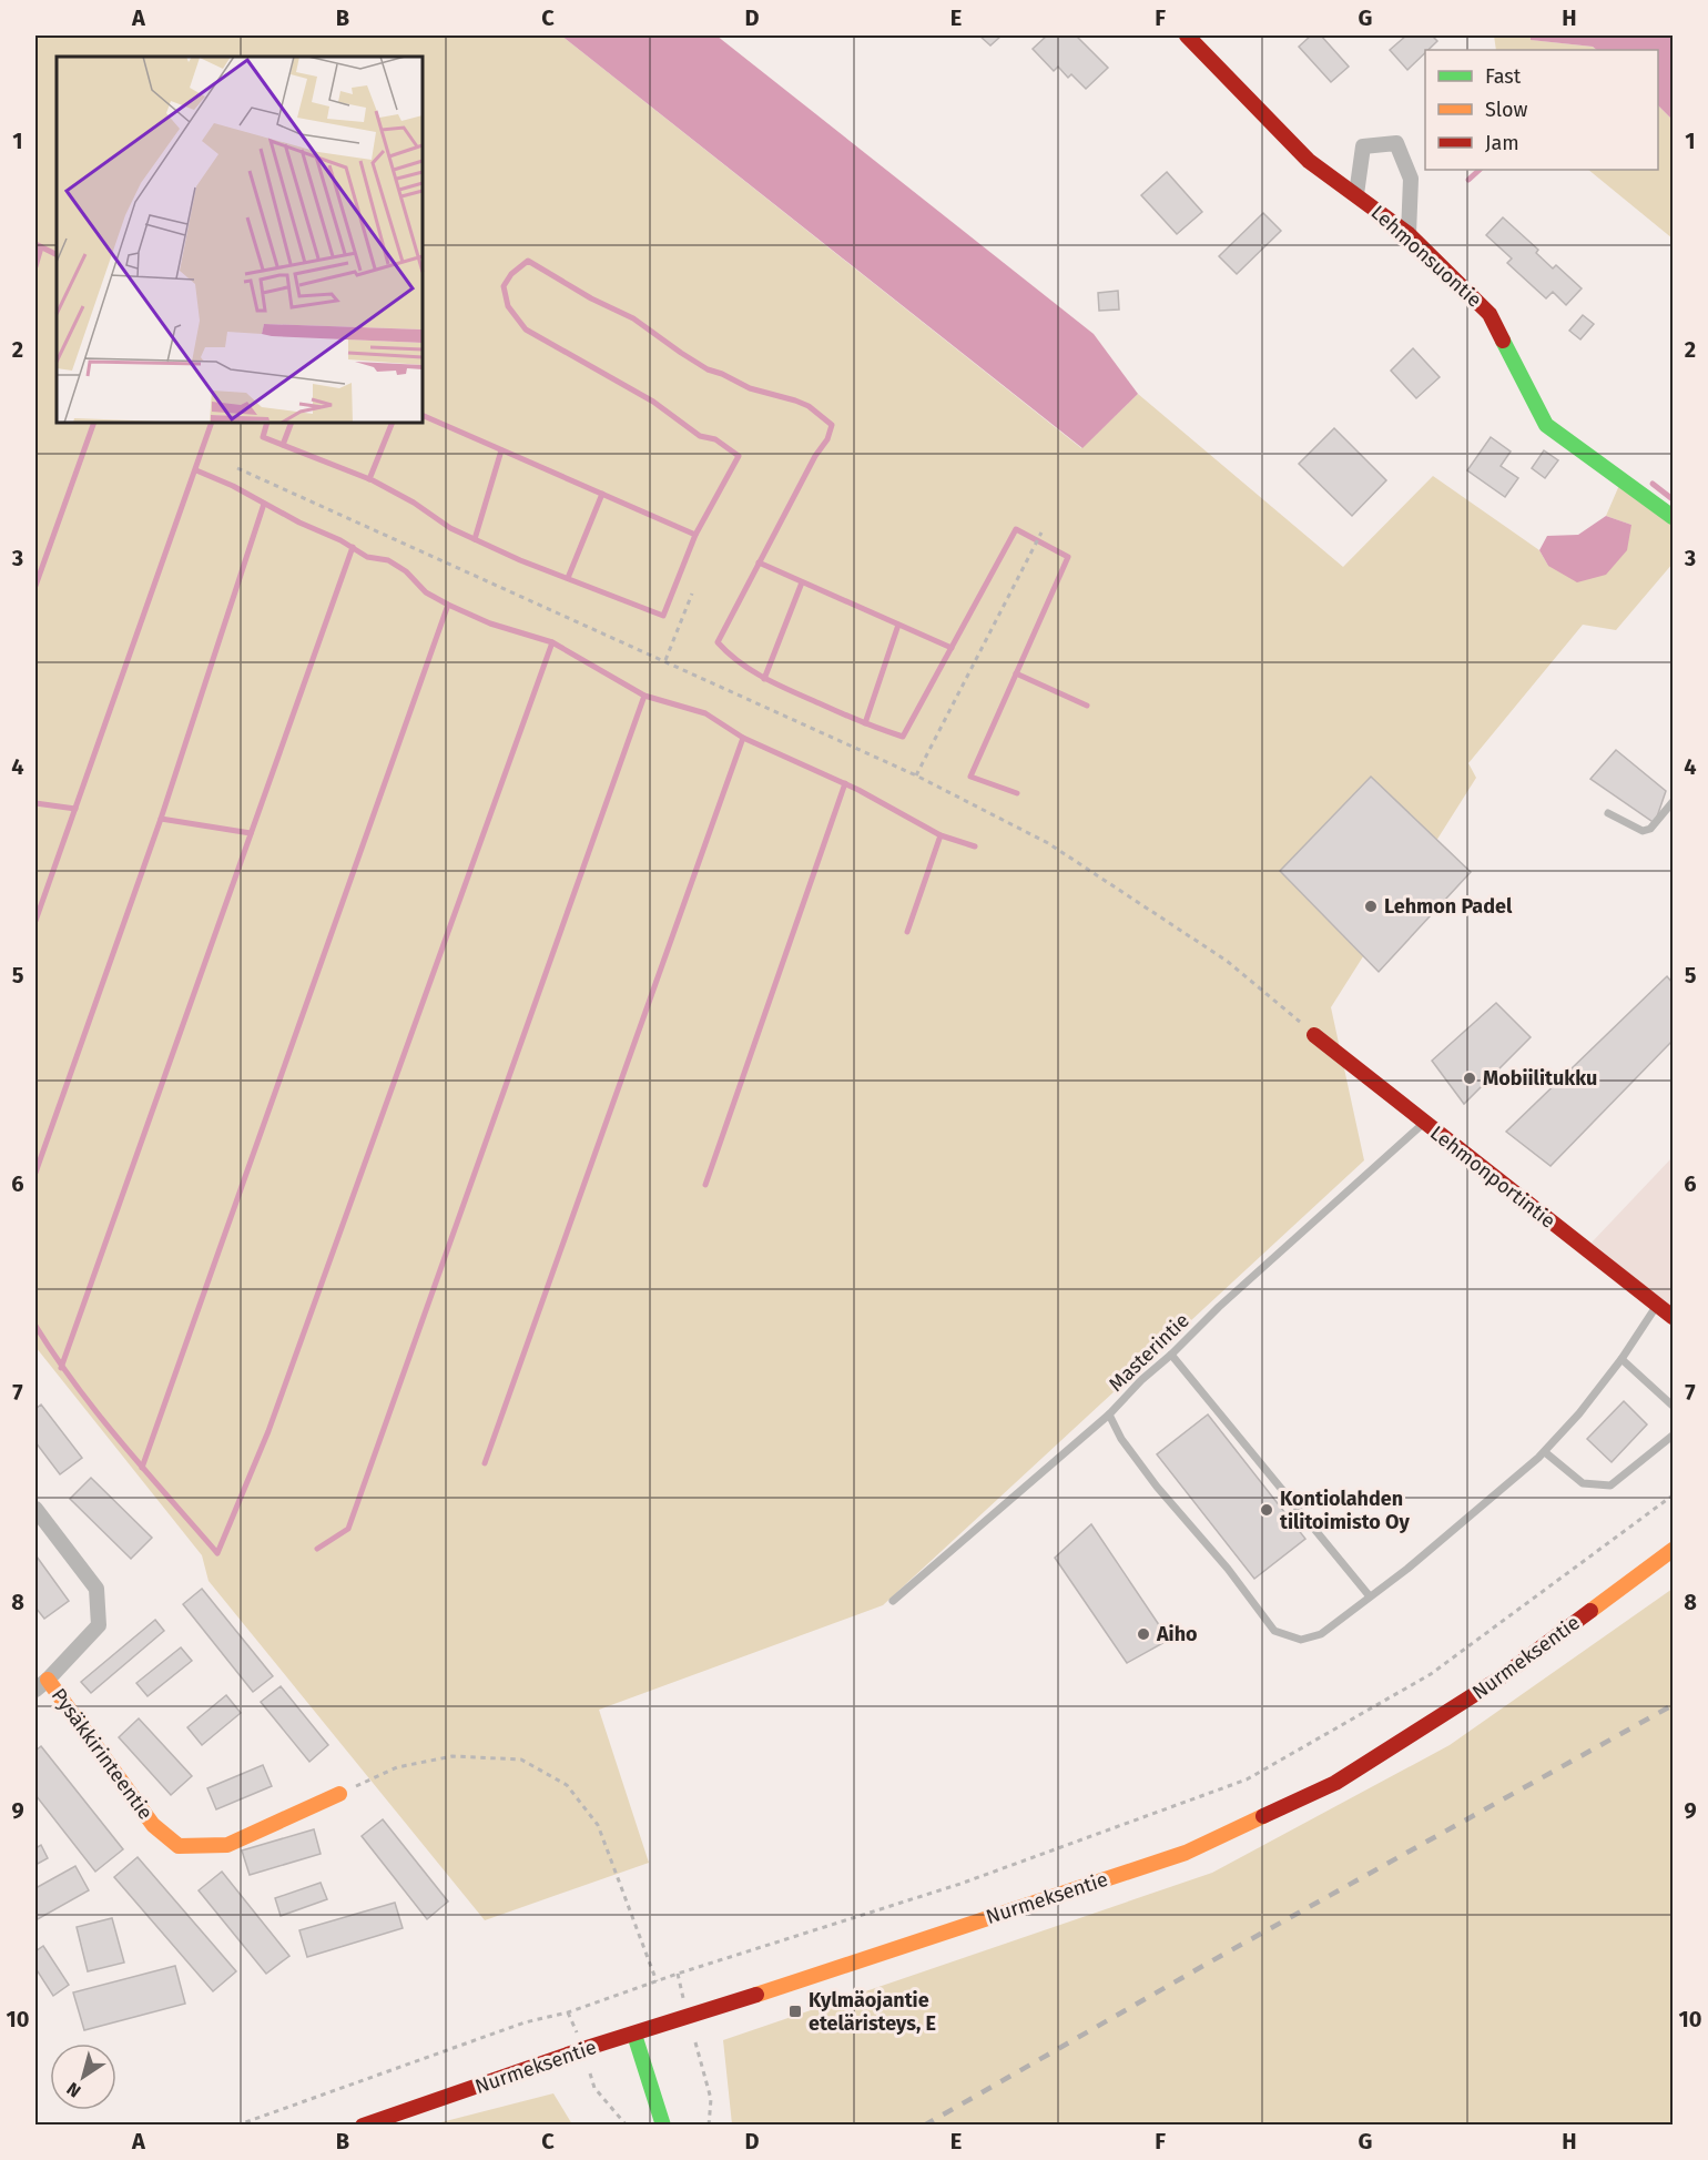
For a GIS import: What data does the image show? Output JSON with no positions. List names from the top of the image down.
{
  "streets": {
    "street": [
      "Lehmonsuontie",
      "Lehmonportintie",
      "Nurmeksentie",
      "Pysäkkirinteentie"
    ],
    "lane": ["Masterintie"]
  },
  "crossings": [
    ["Lehmonportintie", "Masterintie"]
  ],
  "places": {
    "other": [
      "Lehmon Padel",
      "Mobiilitukku",
      "Kontiolahden tilitoimisto Oy",
      "Aiho"
    ],
    "transit": ["Kylmäojantie eteläristeys, E"]
  },
  "legend": ["Fast", "Slow", "Jam"],
  "north": "bottom left",
  "grid": {
    "columns": [
      "A",
      "B",
      "C",
      "D",
      "E",
      "F",
      "G",
      "H"
    ],
    "rows": [
      "1",
      "2",
      "3",
      "4",
      "5",
      "6",
      "7",
      "8",
      "9",
      "10"
    ]
  }
}
